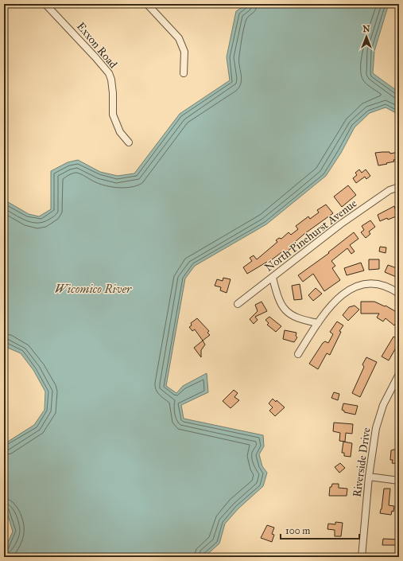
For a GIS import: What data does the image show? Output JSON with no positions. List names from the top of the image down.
{
  "streets": {
    "street": ["Exxon Road", "North Pinehurst Avenue", "Riverside Drive"]
  },
  "water": ["Wicomico River"],
  "scale_bar": "100 m",
  "north": "top"
}
